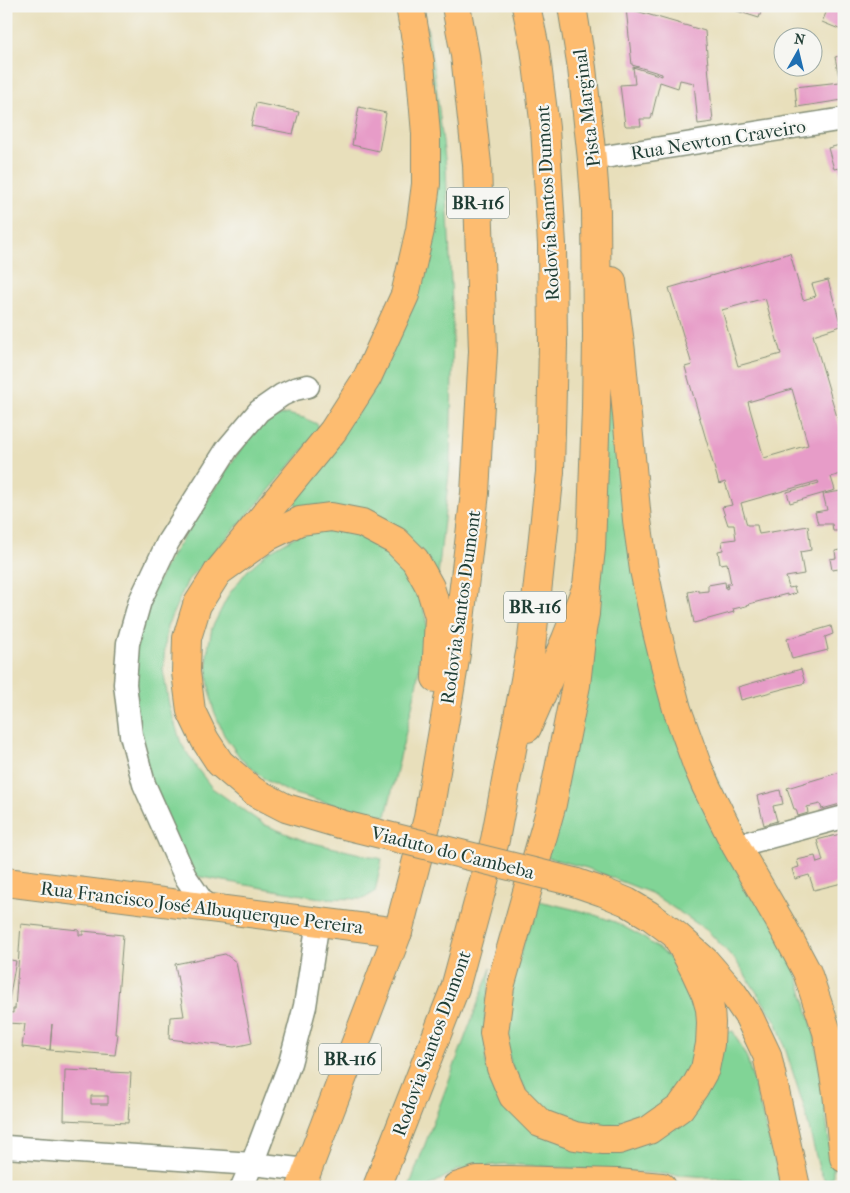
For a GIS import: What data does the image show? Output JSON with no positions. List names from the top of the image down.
{
  "streets": {
    "main road": [
      "Pista Marginal",
      "BR-116",
      "Rodovia Santos Dumont",
      "Viaduto do Cambeba",
      "Rua Francisco José Albuquerque Pereira"
    ],
    "street": ["Rua Newton Craveiro"]
  },
  "crossings": [
    ["Pista Marginal", "Rua Newton Craveiro"],
    ["Rodovia Santos Dumont", "Rua Francisco José Albuquerque Pereira"]
  ],
  "north": "top"
}
